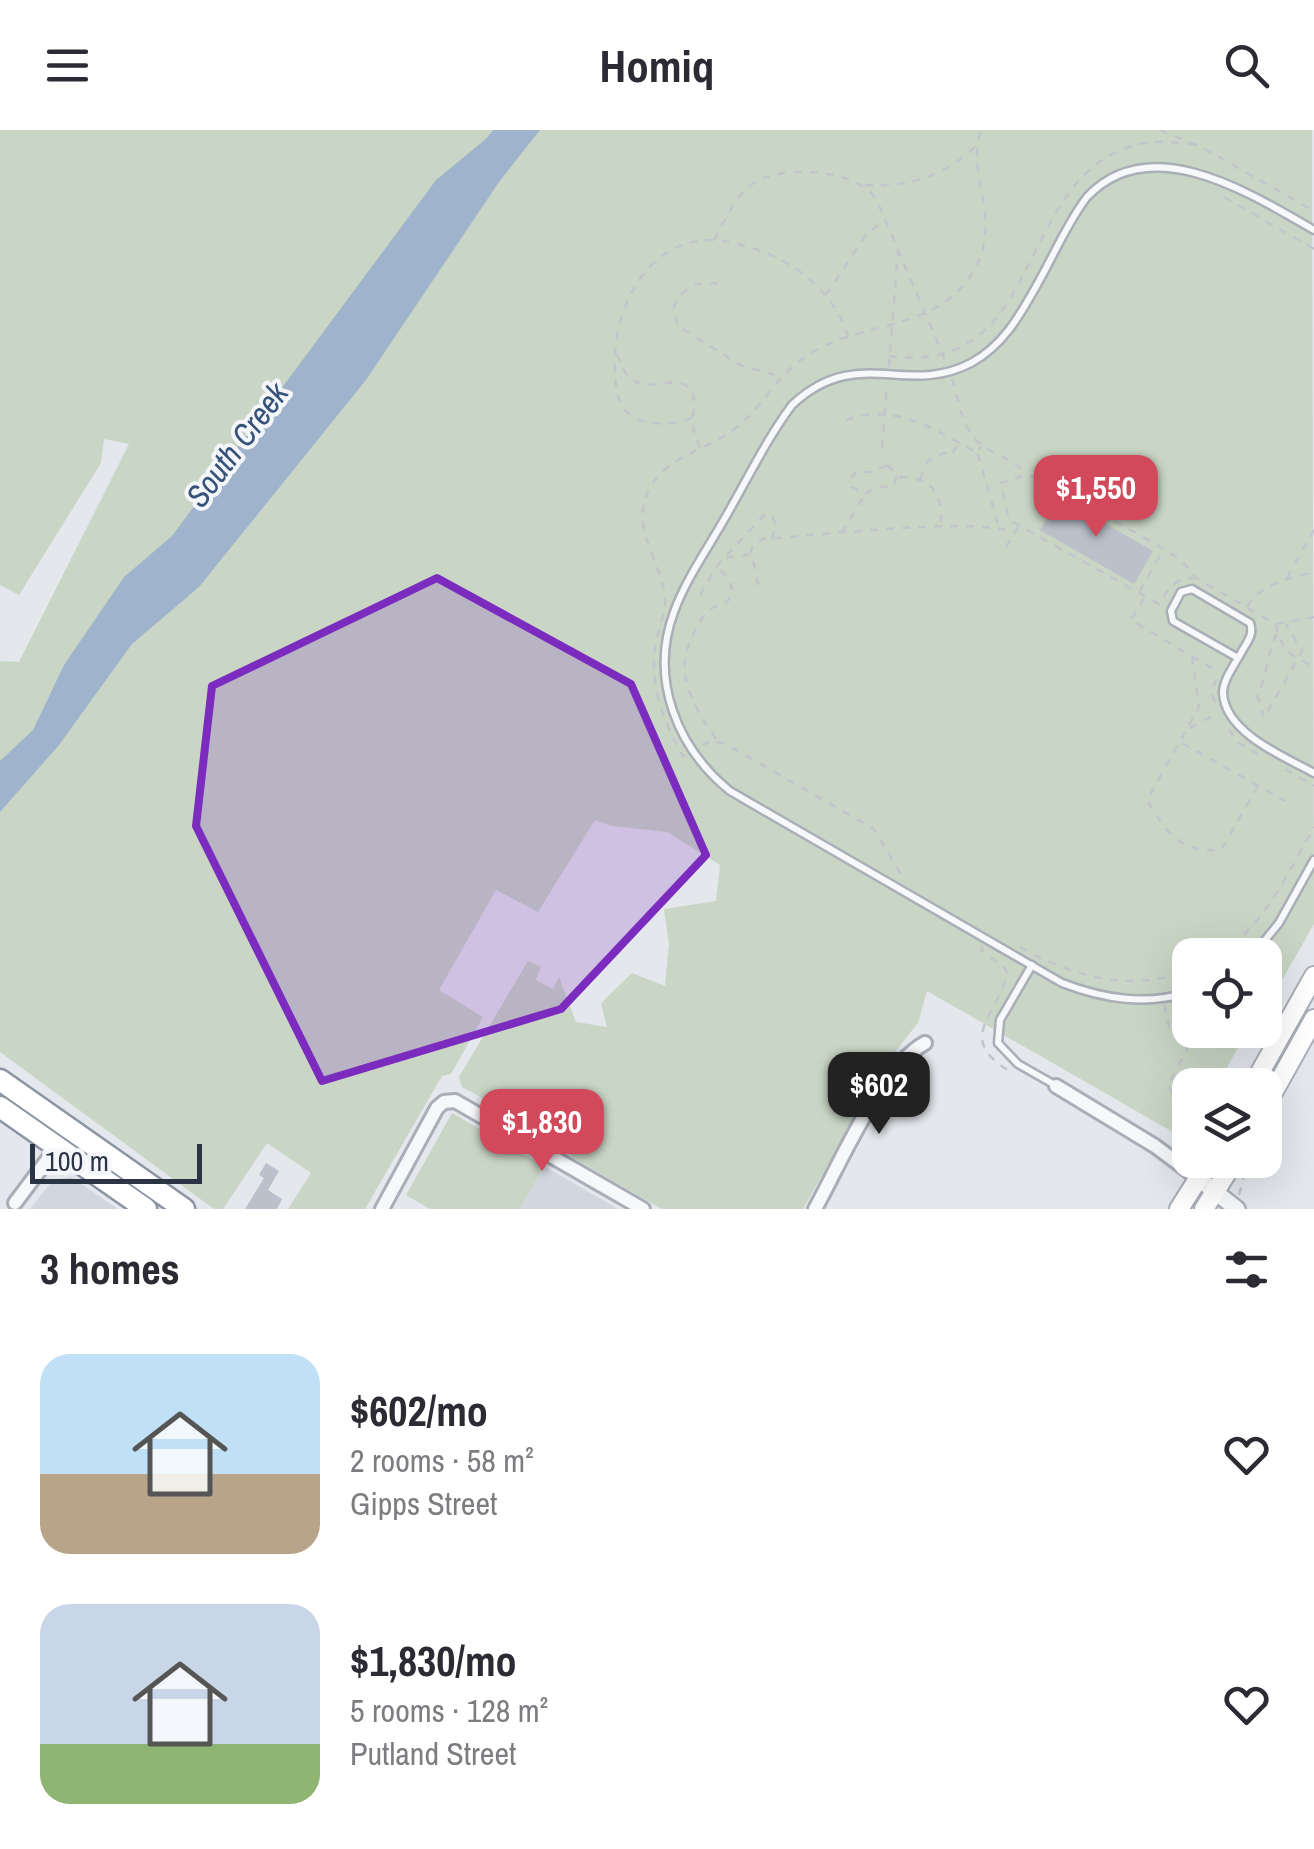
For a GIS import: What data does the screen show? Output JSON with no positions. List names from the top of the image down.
{
  "water": ["South Creek"],
  "scale_bar": "100 m",
  "page": {
    "header": "Homiq",
    "price": ["$1,550", "$602", "$1,830"],
    "scale": "100 m",
    "heading": "3 homes",
    "list": [
      {
        "name": "$602/mo",
        "note": "2 rooms · 58 m² · Gipps Street"
      },
      {
        "name": "$1,830/mo",
        "note": "5 rooms · 128 m² · Putland Street"
      }
    ]
  }
}
